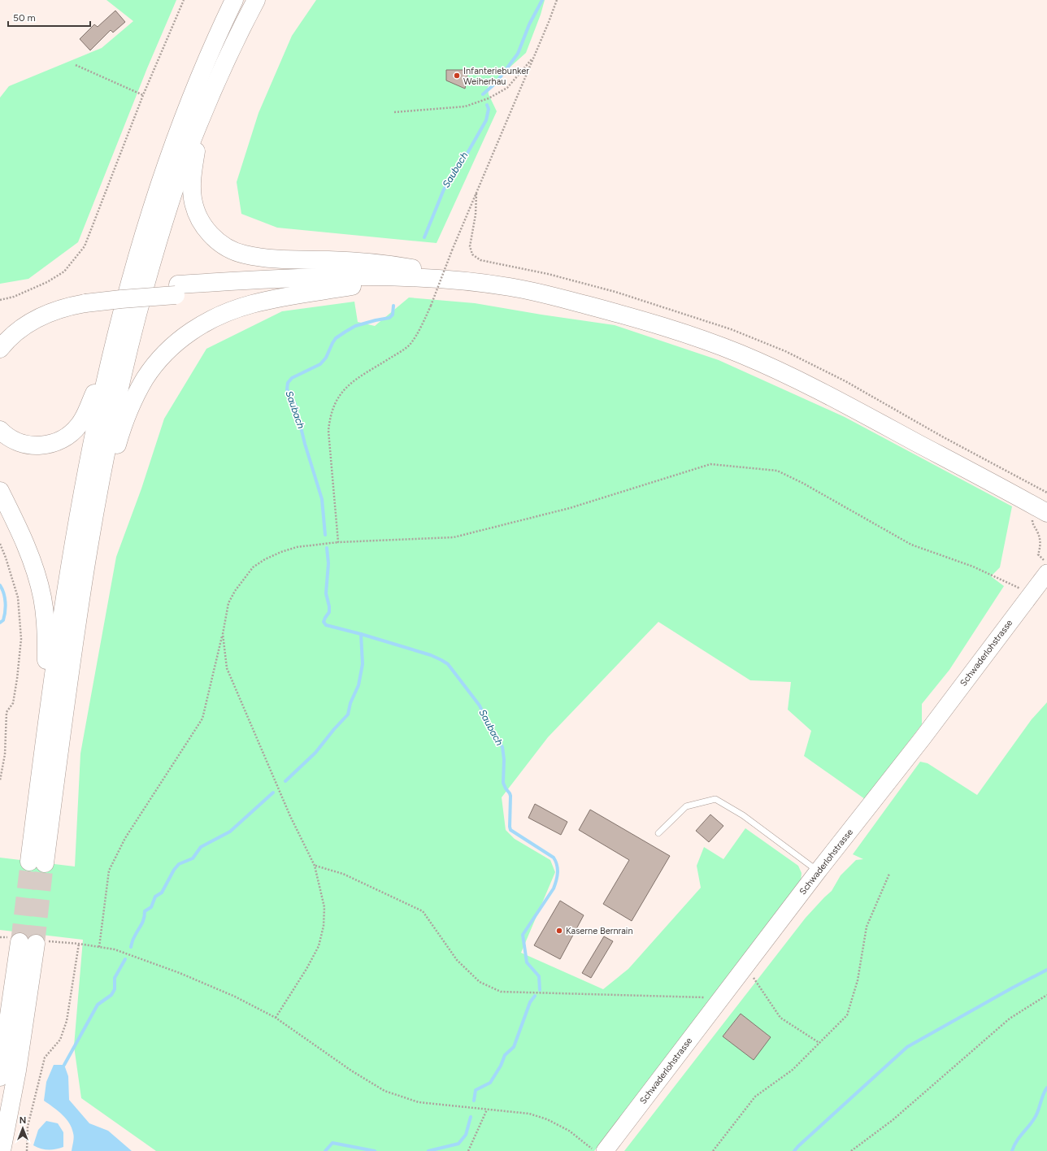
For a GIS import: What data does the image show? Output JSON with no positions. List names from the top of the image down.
{
  "streets": {
    "main road": ["Schwaderlohstrasse"]
  },
  "water": ["Saubach"],
  "places": ["Infanteriebunker Weiherhau", "Kaserne Bernrain"],
  "scale_bar": "50 m",
  "north": "top"
}
